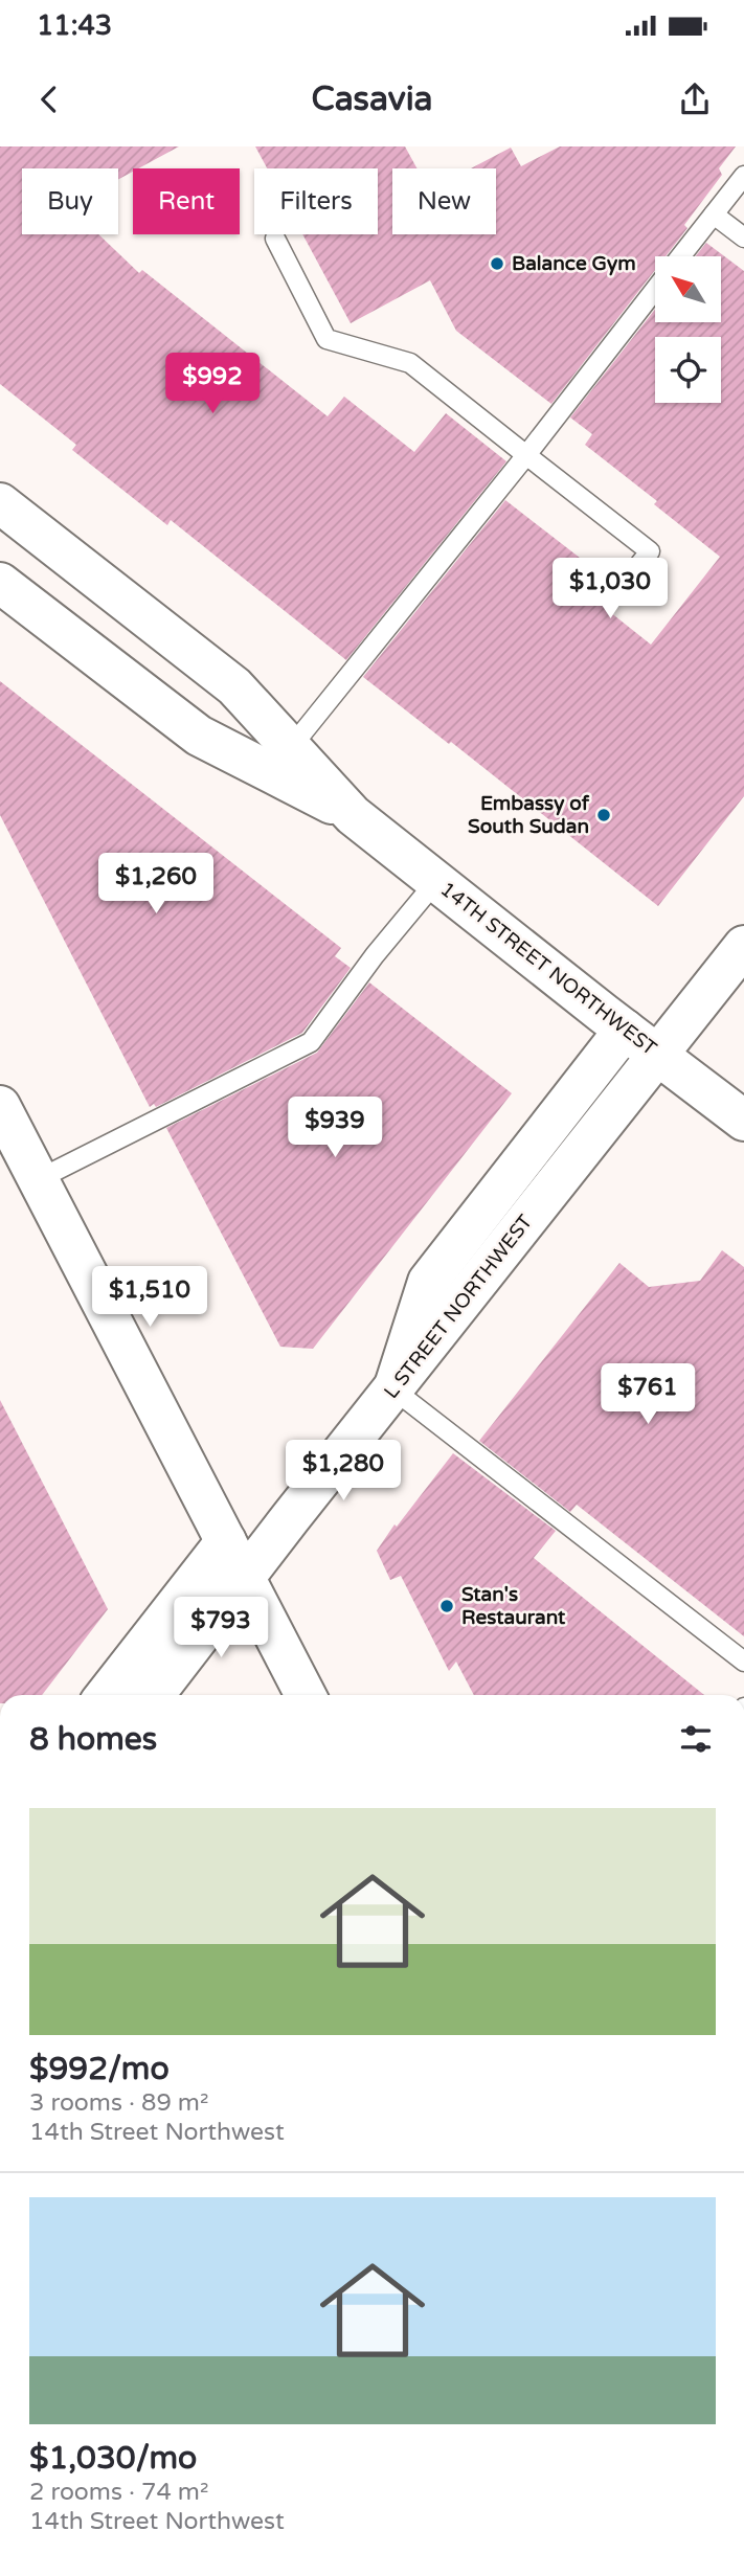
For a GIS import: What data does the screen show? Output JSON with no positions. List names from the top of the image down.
{
  "streets": {
    "main road": ["14TH STREET NORTHWEST", "L STREET NORTHWEST"]
  },
  "crossings": [
    ["14TH STREET NORTHWEST", "L STREET NORTHWEST"]
  ],
  "places": ["Balance Gym", "Embassy of South Sudan", "Stan's Restaurant"],
  "north": "top left",
  "page": {
    "status": "11:43",
    "header": "Casavia",
    "chip": [
      "Buy",
      "Rent",
      "Filters",
      "New"
    ],
    "price": [
      "$992",
      "$1,030",
      "$1,260",
      "$939",
      "$1,510",
      "$761",
      "$1,280",
      "$793"
    ],
    "heading": "8 homes",
    "list": [
      {
        "name": "$992/mo",
        "note": "3 rooms · 89 m² · 14th Street Northwest"
      },
      {
        "name": "$1,030/mo",
        "note": "2 rooms · 74 m² · 14th Street Northwest"
      }
    ]
  }
}
